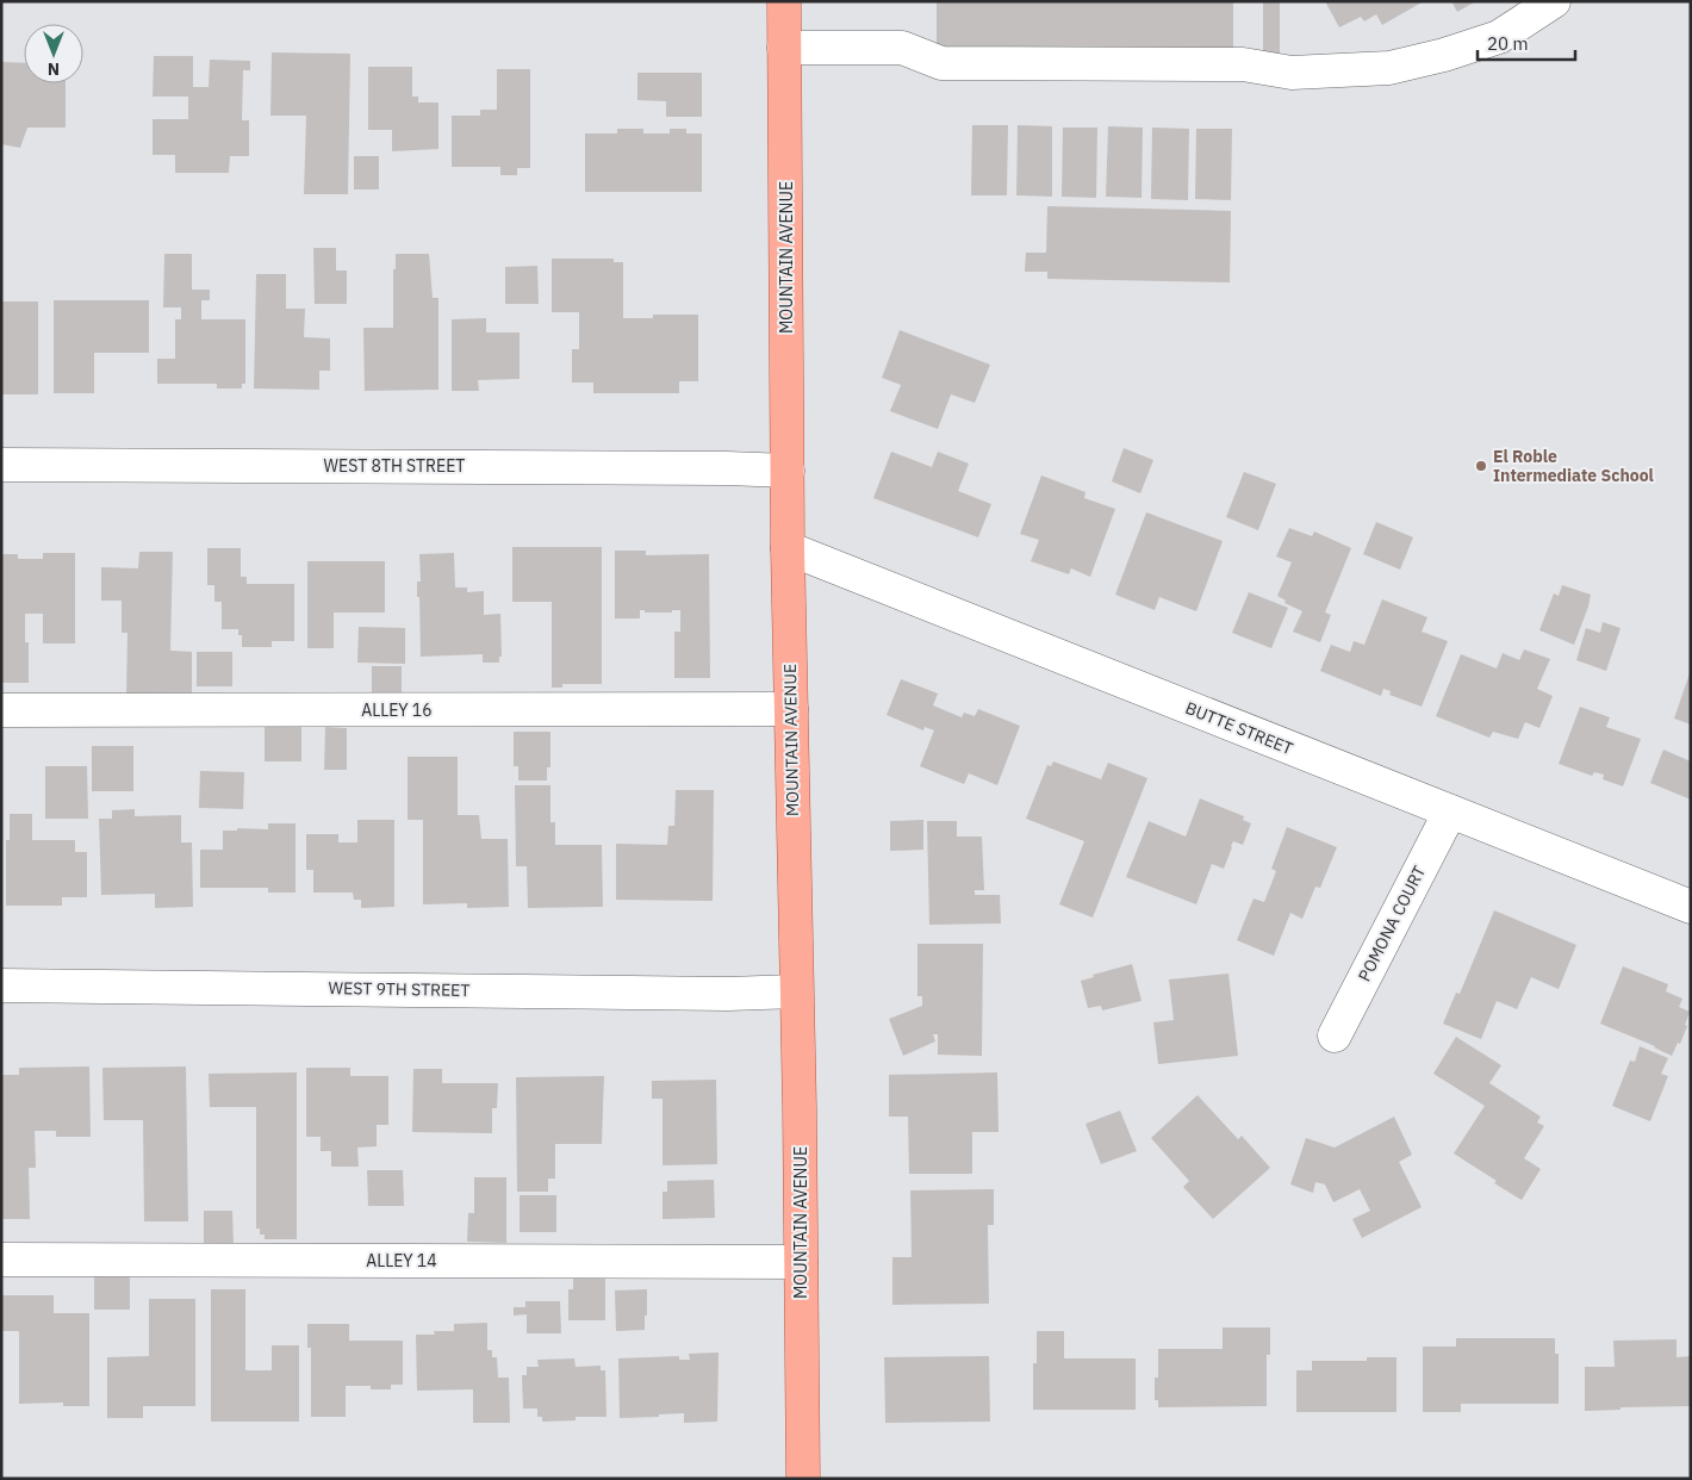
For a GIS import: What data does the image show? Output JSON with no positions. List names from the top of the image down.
{
  "streets": {
    "main road": ["MOUNTAIN AVENUE"],
    "street": [
      "WEST 8TH STREET",
      "ALLEY 16",
      "BUTTE STREET",
      "POMONA COURT",
      "WEST 9TH STREET",
      "ALLEY 14"
    ]
  },
  "crossings": [
    ["MOUNTAIN AVENUE", "WEST 8TH STREET"],
    ["MOUNTAIN AVENUE", "ALLEY 16"],
    ["MOUNTAIN AVENUE", "BUTTE STREET"],
    ["MOUNTAIN AVENUE", "WEST 9TH STREET"],
    ["MOUNTAIN AVENUE", "ALLEY 14"],
    ["BUTTE STREET", "POMONA COURT"]
  ],
  "places": ["El Roble Intermediate School"],
  "scale_bar": "20 m",
  "north": "bottom"
}
